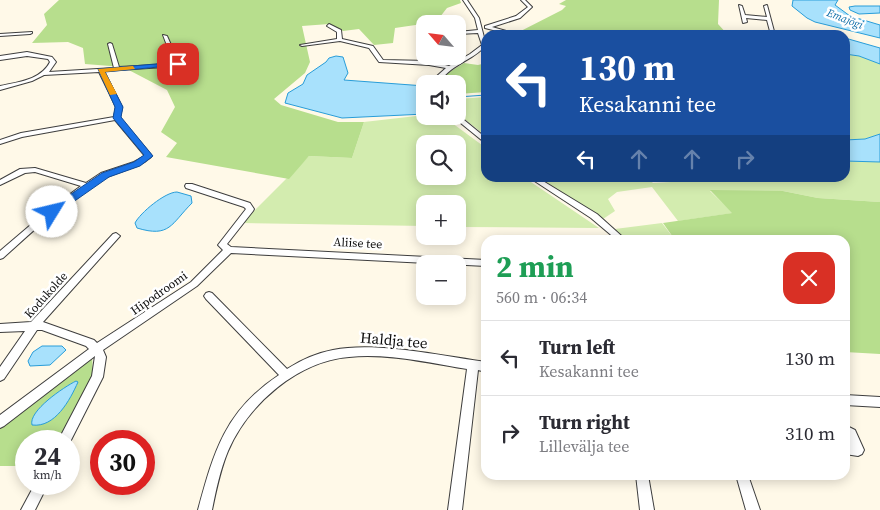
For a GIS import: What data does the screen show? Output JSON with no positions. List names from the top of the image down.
{
  "streets": {
    "street": [
      "Aliise tee",
      "Hipodroomi",
      "Kodukolde",
      "Haldja tee"
    ]
  },
  "crossings": [
    ["Aliise tee", "Hipodroomi"]
  ],
  "water": ["Emajõgi"],
  "north": "top left",
  "page": {
    "map_buttons": ["+", "−"],
    "turn": ["130 m", "Kesakanni tee"],
    "heading": ["2 min", "560 m · 06:34"],
    "list": [
      {
        "name": "Turn left",
        "note": "Kesakanni tee",
        "value": "130 m"
      },
      {
        "name": "Turn right",
        "note": "Lillevälja tee",
        "value": "310 m"
      }
    ],
    "speed": "24 km/h",
    "limit": "30"
  }
}
